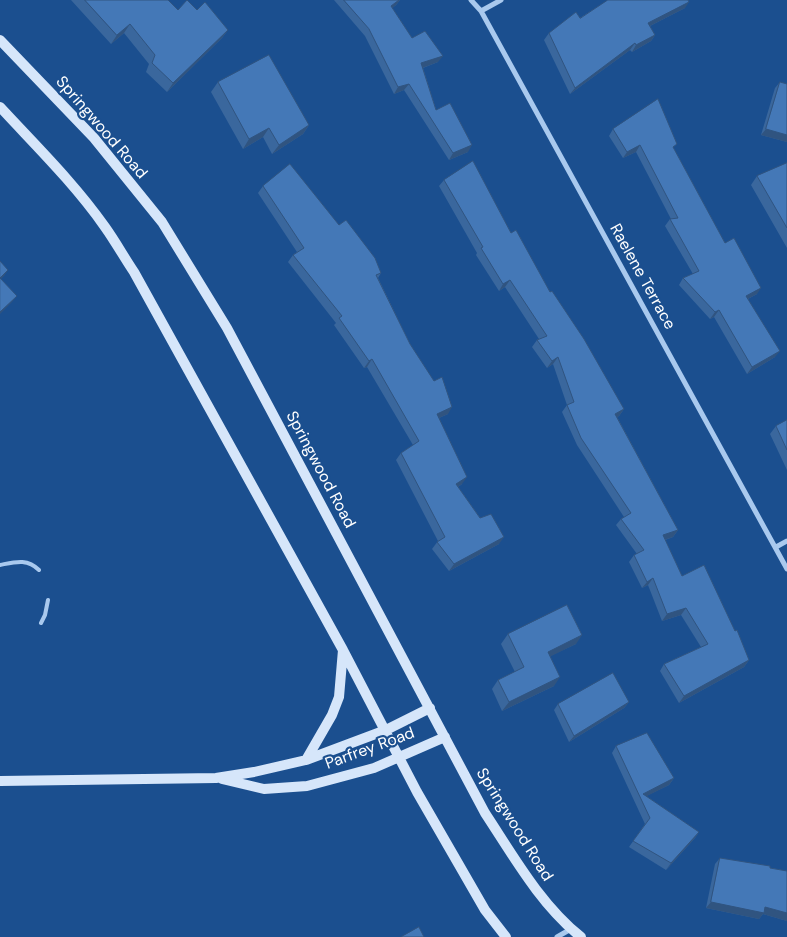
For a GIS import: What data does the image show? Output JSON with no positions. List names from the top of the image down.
{
  "streets": {
    "main road": ["Springwood Road", "Parfrey Road"],
    "street": ["Raelene Terrace"]
  },
  "crossings": [
    ["Springwood Road", "Parfrey Road"]
  ]
}
